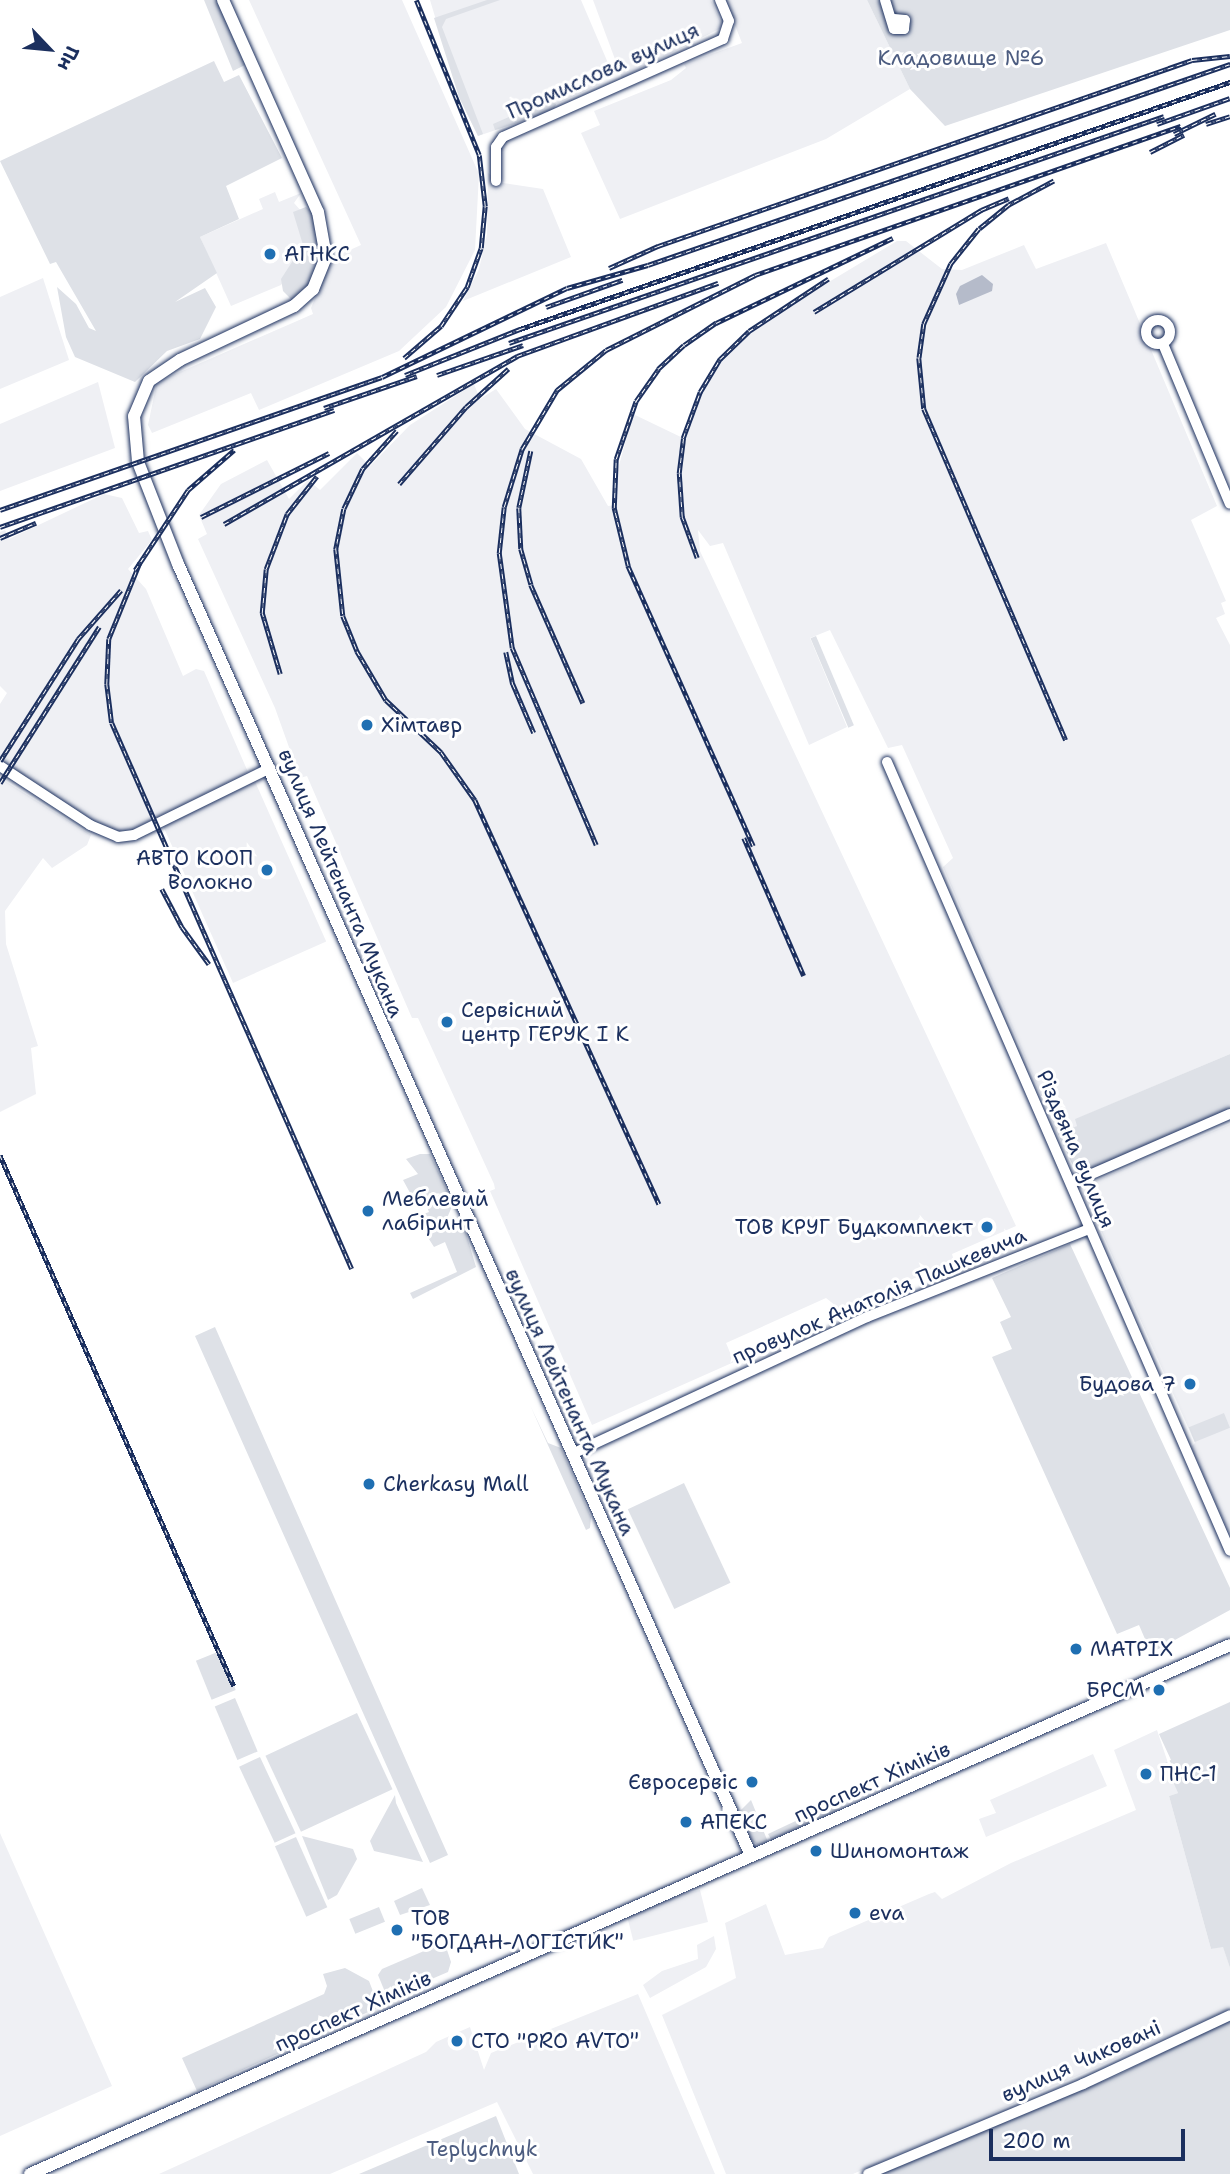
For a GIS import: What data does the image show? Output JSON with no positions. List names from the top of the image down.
{
  "streets": {
    "main road": ["вулиця Лейтенанта Мукана", "проспект Хіміків"],
    "street": [
      "Промислова вулиця",
      "Різдвяна вулиця",
      "провулок Анатолія Пашкевича",
      "вулиця Чиковані"
    ]
  },
  "crossings": [
    ["вулиця Лейтенанта Мукана", "провулок Анатолія Пашкевича"],
    ["вулиця Лейтенанта Мукана", "проспект Хіміків"],
    ["Різдвяна вулиця", "провулок Анатолія Пашкевича"]
  ],
  "parks": ["Кладовище №6", "Teplychnyk"],
  "places": [
    "АГНКС",
    "Хімтавр",
    "АВТО КООП Волокно",
    "Сервісний центр ГЕРУК І К",
    "Меблевий лабіринт",
    "ТОВ КРУГ Будкомплект",
    "Будова 7",
    "Cherkasy Mall",
    "МАТРІХ",
    "БРСМ",
    "ПНС-1",
    "Євросервіс",
    "АПЕКС",
    "Шиномонтаж",
    "eva",
    "ТОВ \"БОГДАН-ЛОГІСТИК\"",
    "СТО \"PRO AVTO\""
  ],
  "scale_bar": "200 m",
  "north": "bottom right"
}
